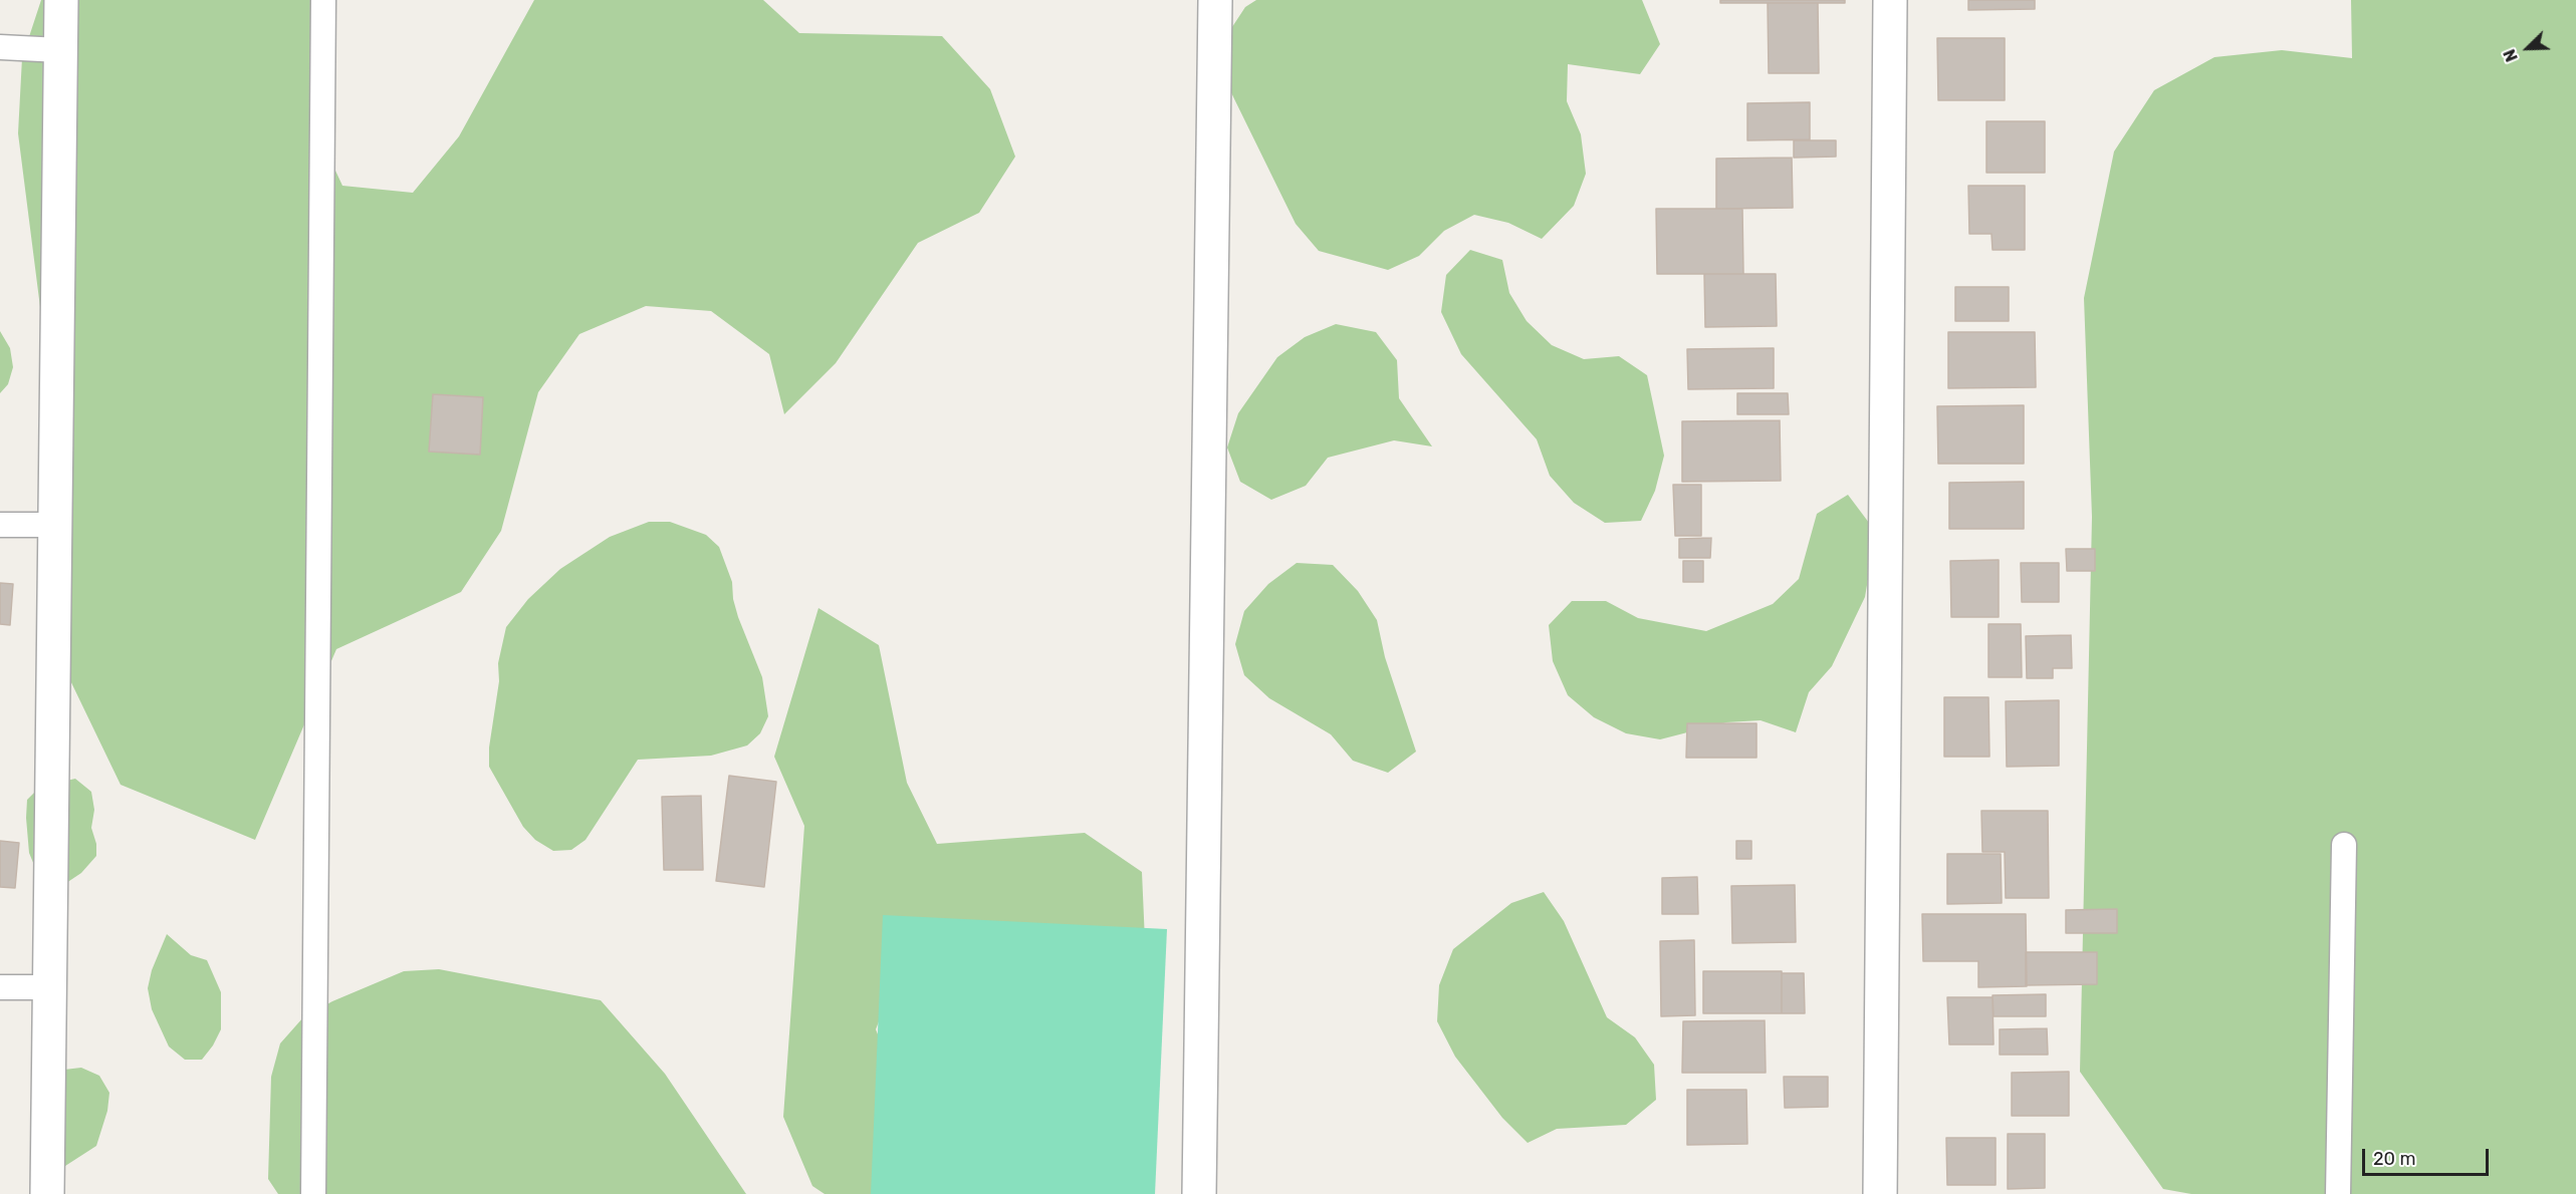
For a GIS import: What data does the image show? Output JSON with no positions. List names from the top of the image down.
{
  "scale_bar": "20 m",
  "north": "bottom left"
}
